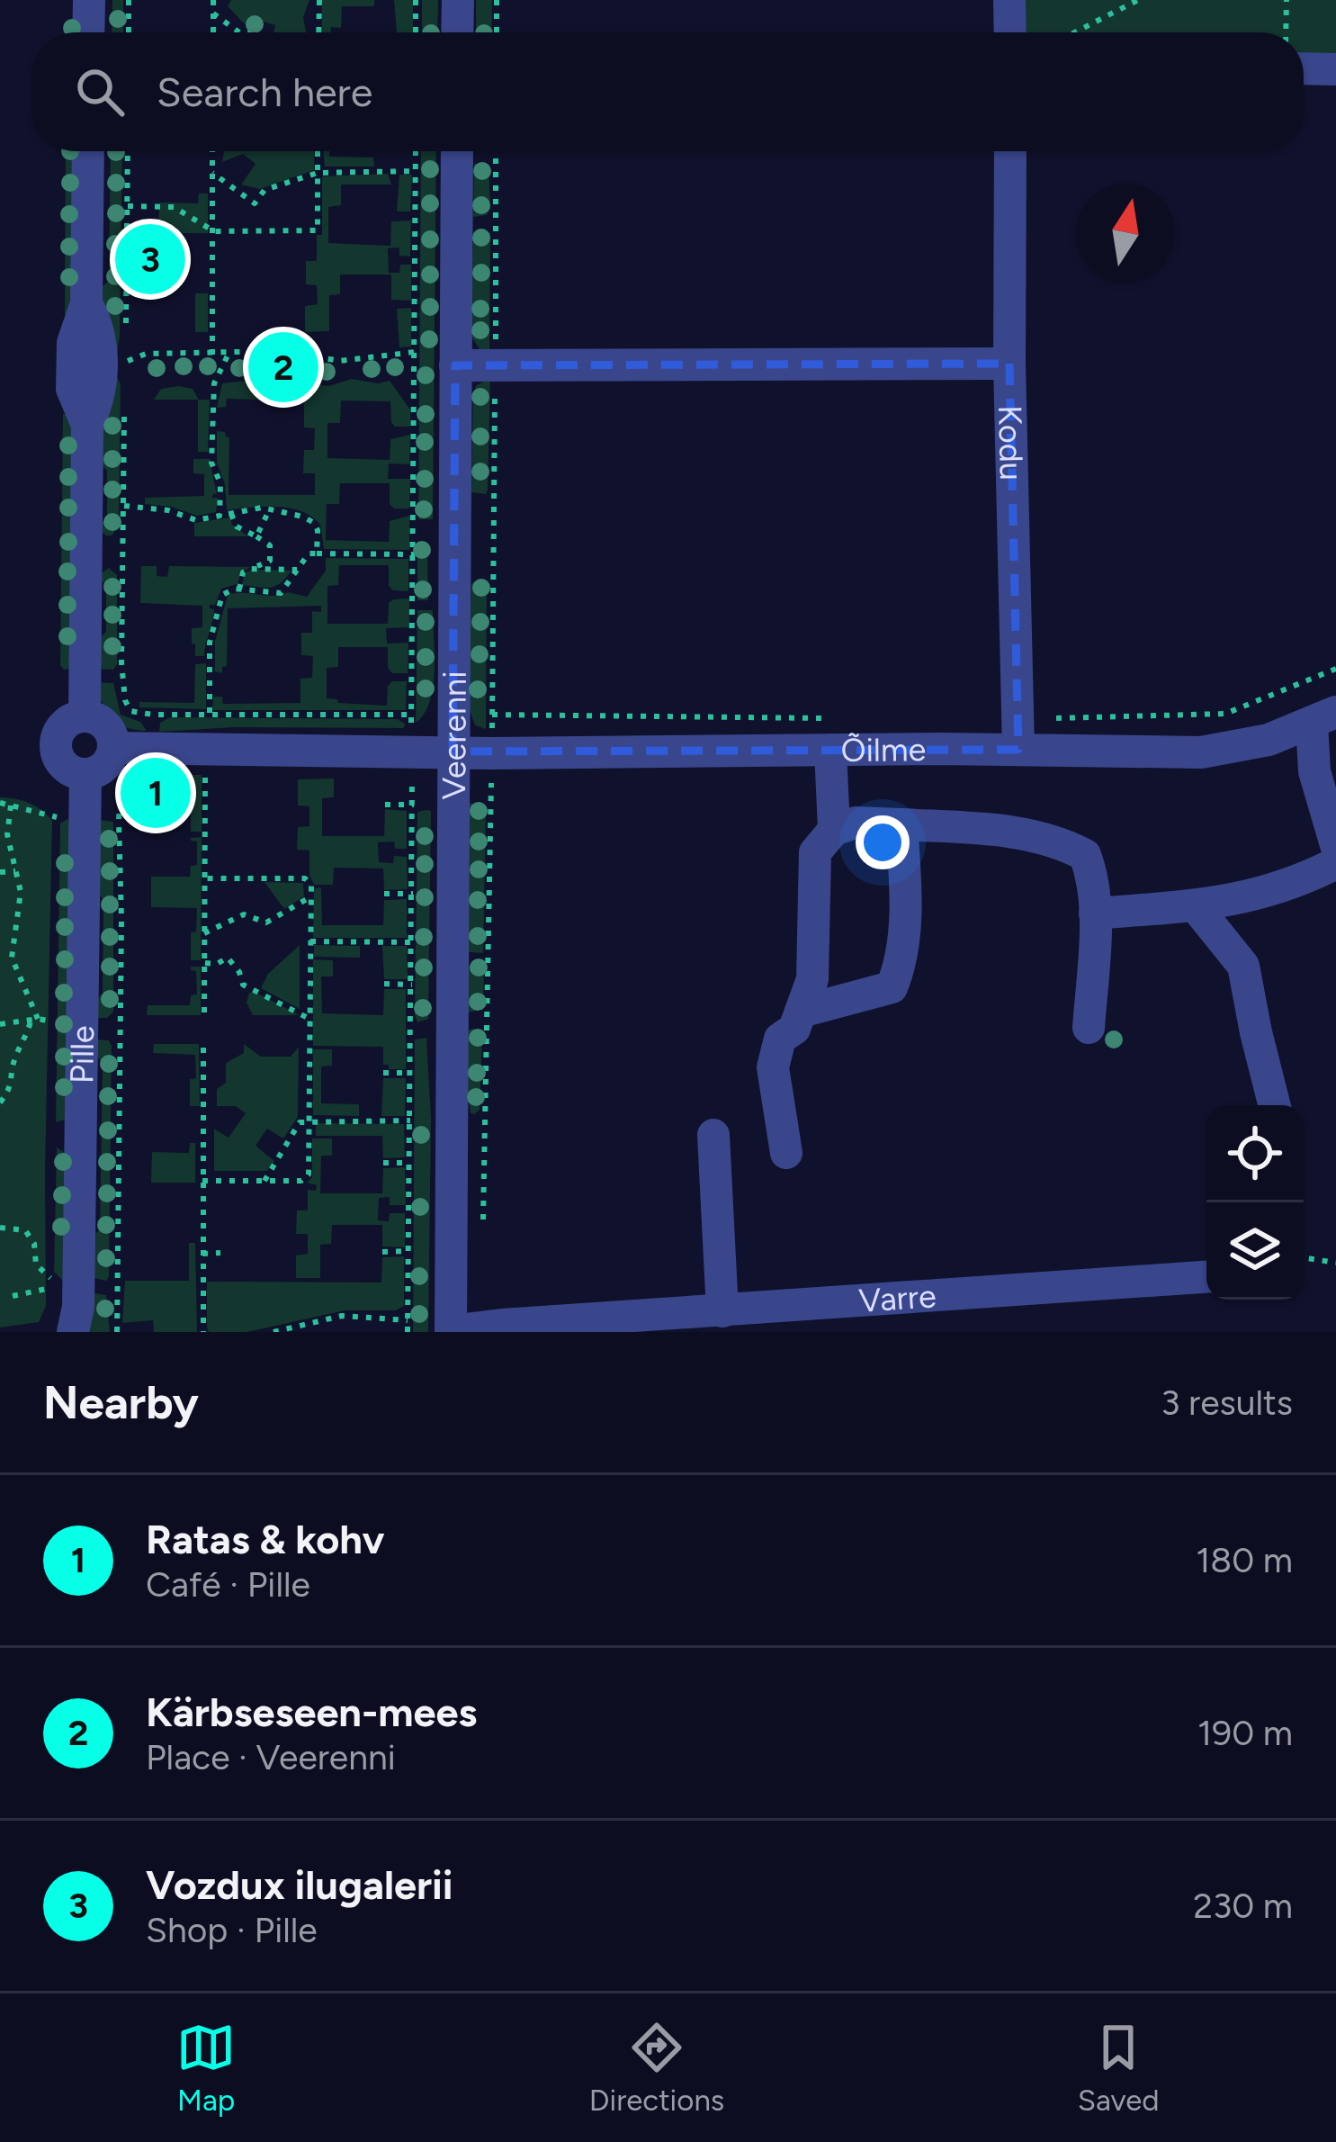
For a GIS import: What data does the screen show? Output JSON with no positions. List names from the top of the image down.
{
  "streets": {
    "street": [
      "Kodu",
      "Veerenni",
      "Õilme",
      "Pille",
      "Varre"
    ]
  },
  "crossings": [
    ["Kodu", "Õilme"],
    ["Veerenni", "Õilme"],
    ["Veerenni", "Varre"],
    ["Õilme", "Pille"]
  ],
  "north": "top",
  "page": {
    "search": "Search here",
    "pins": ["3", "2", "1"],
    "heading": ["Nearby", "3 results"],
    "list": [
      {
        "mark": "1",
        "name": "Ratas & kohv",
        "note": "Café · Pille",
        "value": "180 m"
      },
      {
        "mark": "2",
        "name": "Kärbseseen-mees",
        "note": "Place · Veerenni",
        "value": "190 m"
      },
      {
        "mark": "3",
        "name": "Vozdux ilugalerii",
        "note": "Shop · Pille",
        "value": "230 m"
      }
    ],
    "nav": ["Map", "Directions", "Saved"]
  }
}
